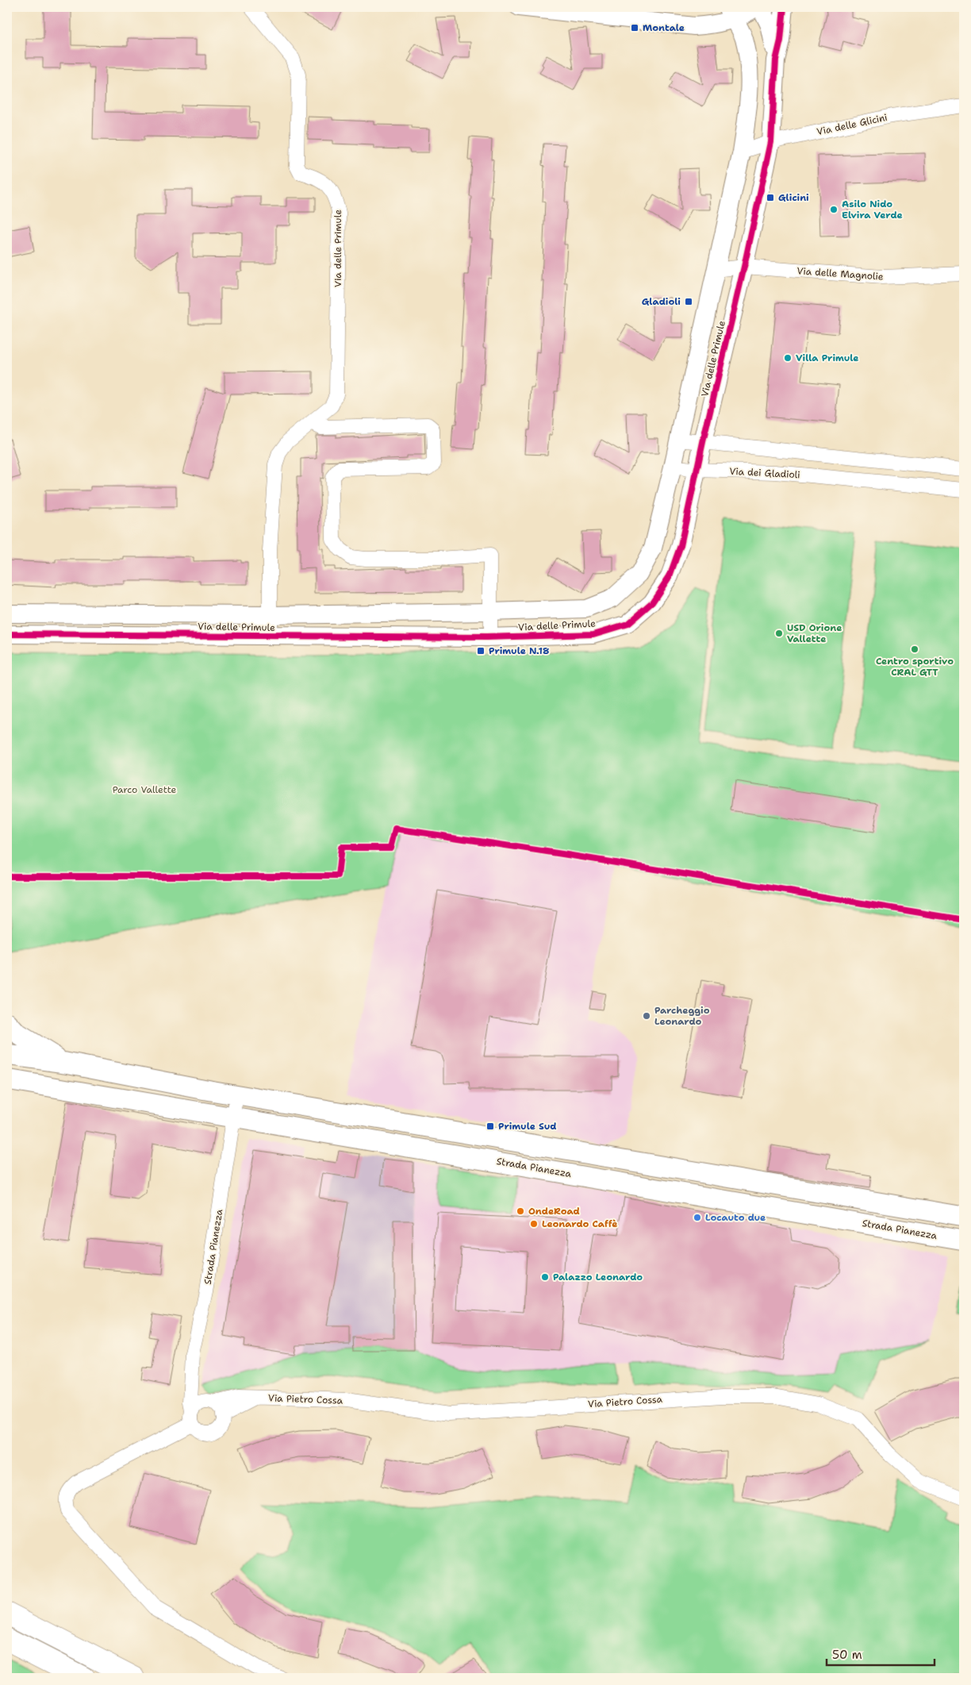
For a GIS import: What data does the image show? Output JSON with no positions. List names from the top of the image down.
{
  "streets": {
    "main road": ["Strada Pianezza"],
    "street": [
      "Via delle Glicini",
      "Via delle Primule",
      "Via delle Magnolie",
      "Via dei Gladioli",
      "Via Pietro Cossa"
    ]
  },
  "crossings": [
    ["Via delle Glicini", "Via delle Primule"],
    ["Via delle Primule", "Via delle Magnolie"],
    ["Via delle Primule", "Via dei Gladioli"],
    ["Strada Pianezza", "Via Pietro Cossa"]
  ],
  "parks": ["Parco Vallette"],
  "places": {
    "transit": [
      "Montale",
      "Glicini",
      "Gladioli",
      "Primule N.18",
      "Primule Sud"
    ],
    "other": [
      "Asilo Nido Elvira Verde",
      "Villa Primule",
      "USD Orione Vallette",
      "Centro sportivo CRAL GTT",
      "Parcheggio Leonardo",
      "OndeRoad",
      "Locauto due",
      "Leonardo Caffè",
      "Palazzo Leonardo"
    ]
  },
  "scale_bar": "50 m"
}
